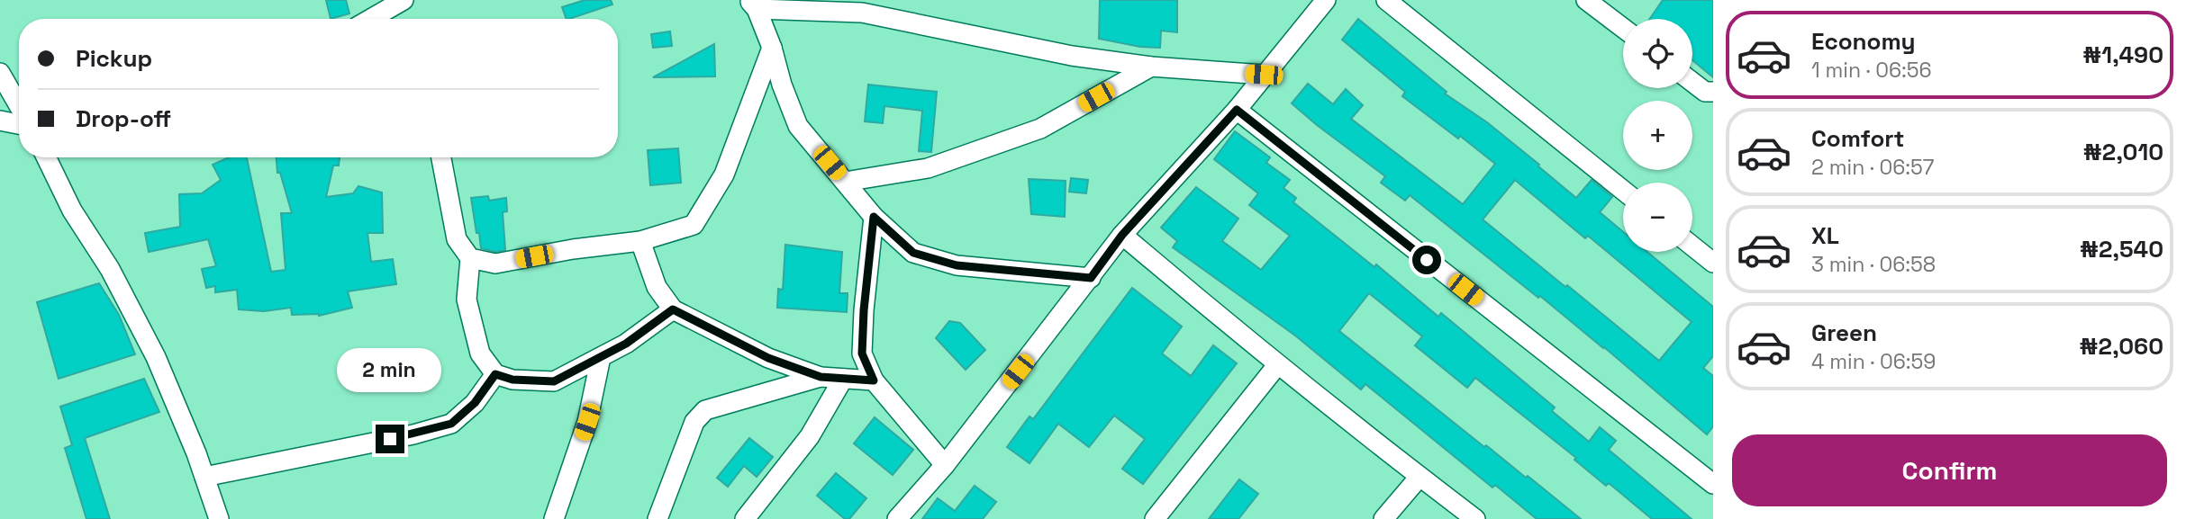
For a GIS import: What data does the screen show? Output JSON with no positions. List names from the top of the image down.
{
  "page": {
    "list": [
      {
        "name": "Economy",
        "note": "1 min · 06:56",
        "value": "₦1,490"
      },
      {
        "name": "Comfort",
        "note": "2 min · 06:57",
        "value": "₦2,010"
      },
      {
        "name": "XL",
        "note": "3 min · 06:58",
        "value": "₦2,540"
      },
      {
        "name": "Green",
        "note": "4 min · 06:59",
        "value": "₦2,060"
      }
    ],
    "map_buttons": ["+", "−"],
    "banner": ["Pickup", "Drop-off"],
    "bubble": "2 min",
    "buttons": "Confirm"
  }
}
